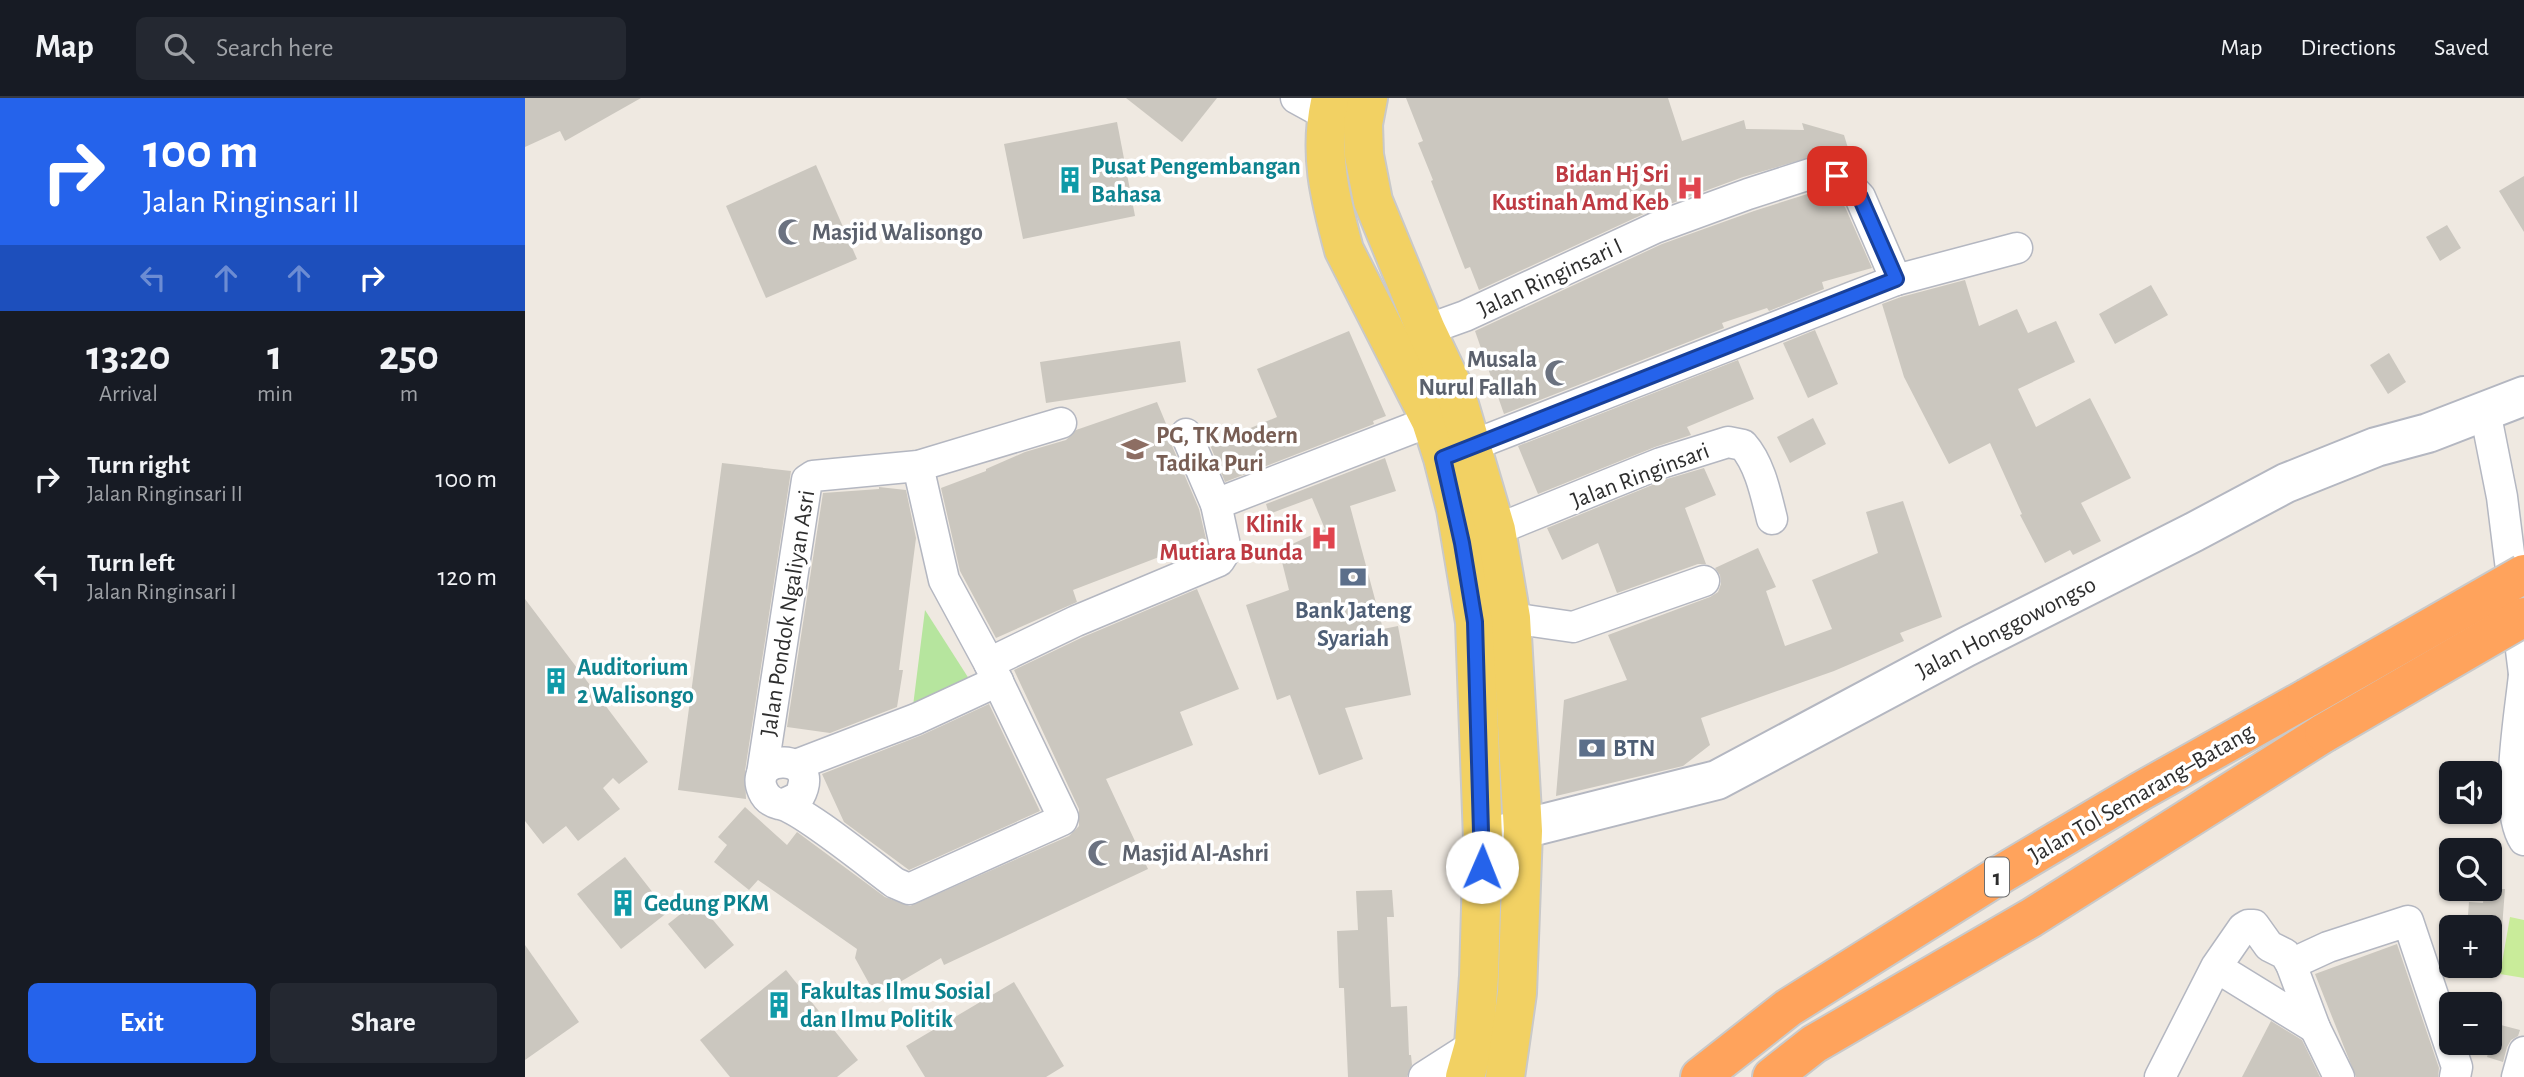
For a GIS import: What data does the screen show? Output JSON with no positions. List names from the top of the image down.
{
  "streets": {
    "highway": ["Jalan Tol Semarang–Batang", "1"],
    "street": [
      "Jalan Ringinsari I",
      "Jalan Ringinsari",
      "Jalan Pondok Ngaliyan Asri",
      "Jalan Honggowongso"
    ]
  },
  "places": {
    "building": [
      "Pusat Pengembangan Bahasa",
      "Auditorium 2 Walisongo",
      "Gedung PKM",
      "Fakultas Ilmu Sosial dan Ilmu Politik"
    ],
    "hospital": ["Bidan Hj Sri Kustinah Amd Keb", "Klinik Mutiara Bunda"],
    "mosque": ["Masjid Walisongo", "Musala Nurul Fallah", "Masjid Al-Ashri"],
    "school or university": ["PG, TK Modern Tadika Puri"],
    "bank": ["Bank Jateng Syariah", "BTN"]
  },
  "page": {
    "header": "Map",
    "search": "Search here",
    "nav": ["Map", "Directions", "Saved"],
    "turn": ["100 m", "Jalan Ringinsari II"],
    "eta": [
      "13:20",
      "Arrival",
      "1",
      "min",
      "250",
      "m"
    ],
    "list": [
      {
        "name": "Turn right",
        "note": "Jalan Ringinsari II",
        "value": "100 m"
      },
      {
        "name": "Turn left",
        "note": "Jalan Ringinsari I",
        "value": "120 m"
      }
    ],
    "map_buttons": ["+", "−"],
    "buttons": ["Exit", "Share"]
  }
}
